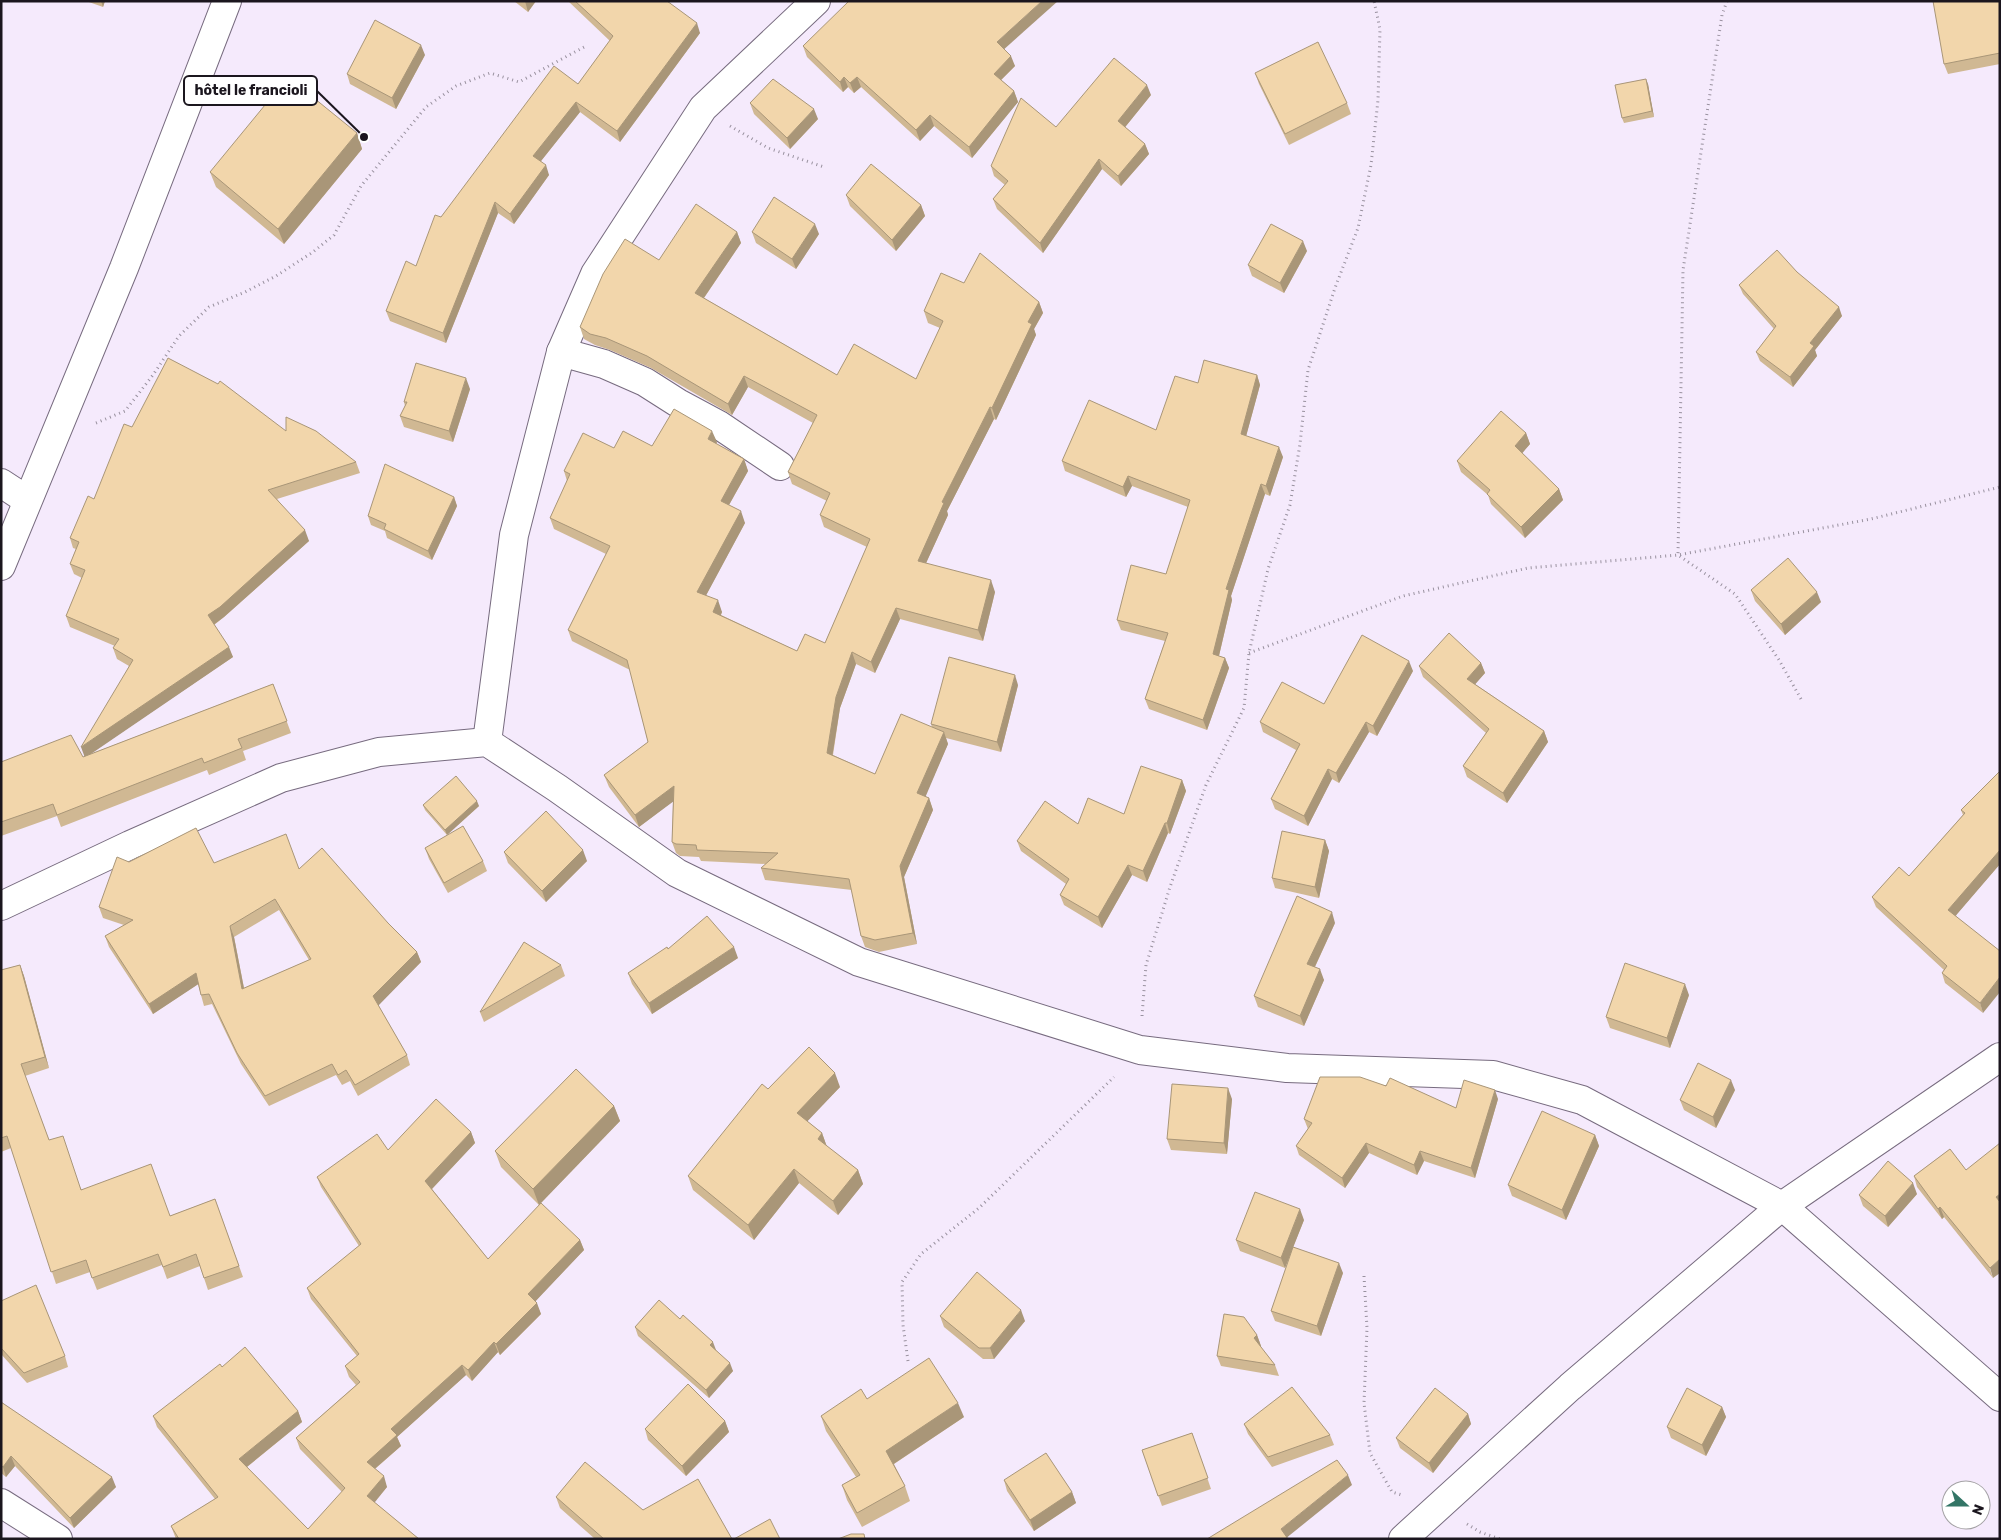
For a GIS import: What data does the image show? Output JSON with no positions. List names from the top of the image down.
{
  "places": ["hôtel le francioli"],
  "north": "right"
}
